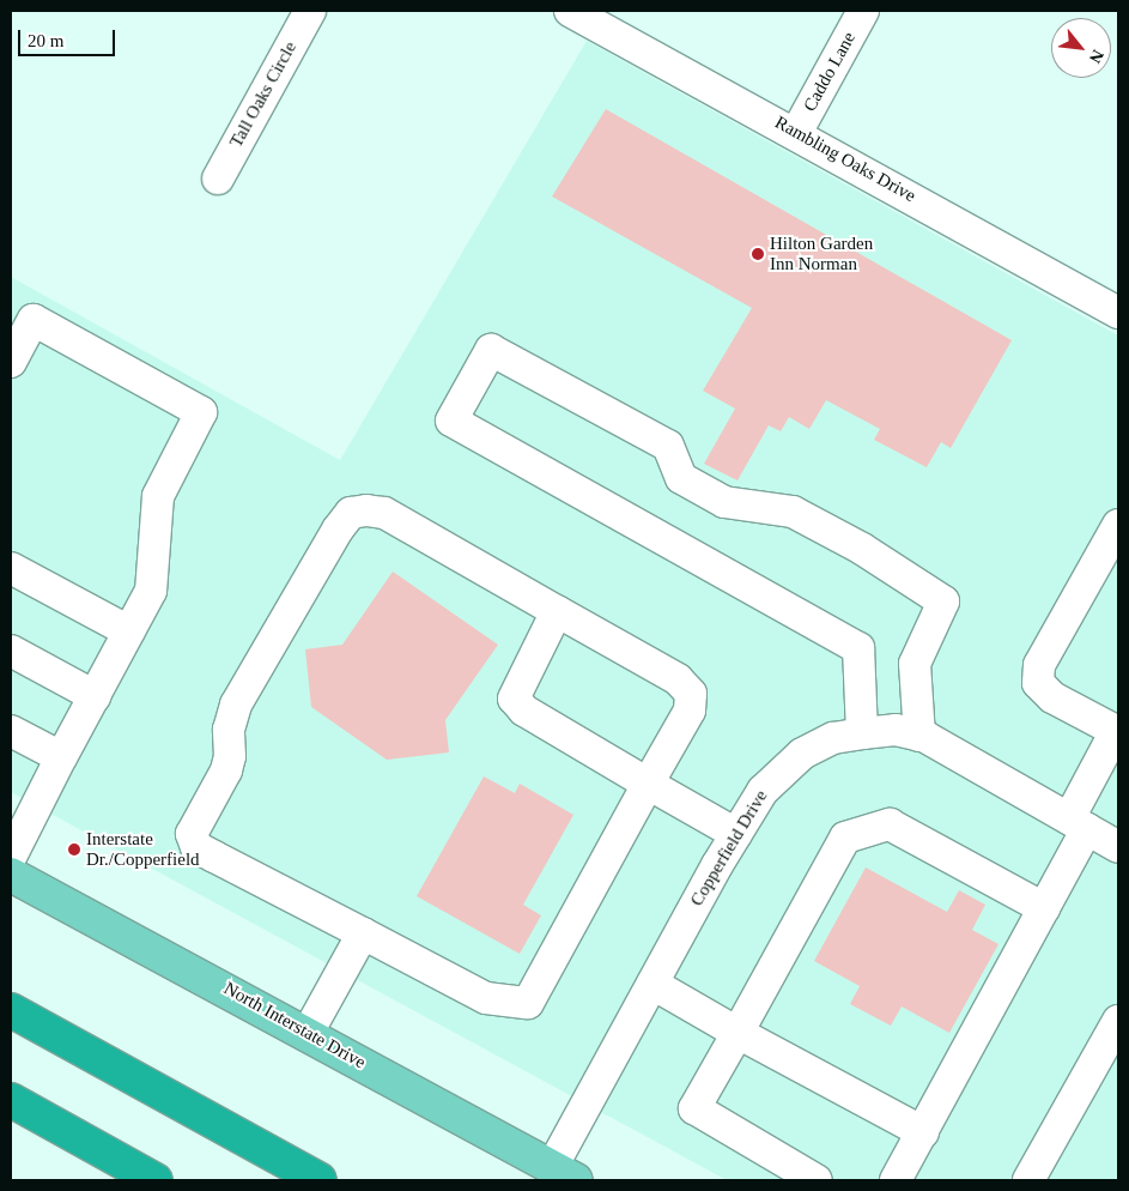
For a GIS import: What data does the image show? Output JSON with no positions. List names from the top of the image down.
{
  "streets": {
    "main road": ["North Interstate Drive"],
    "street": [
      "Caddo Lane",
      "Tall Oaks Circle",
      "Rambling Oaks Drive",
      "Copperfield Drive"
    ]
  },
  "crossings": [
    ["Caddo Lane", "Rambling Oaks Drive"],
    ["Copperfield Drive", "North Interstate Drive"]
  ],
  "places": ["Hilton Garden Inn Norman", "Interstate Dr./Copperfield"],
  "scale_bar": "20 m",
  "north": "bottom right"
}
